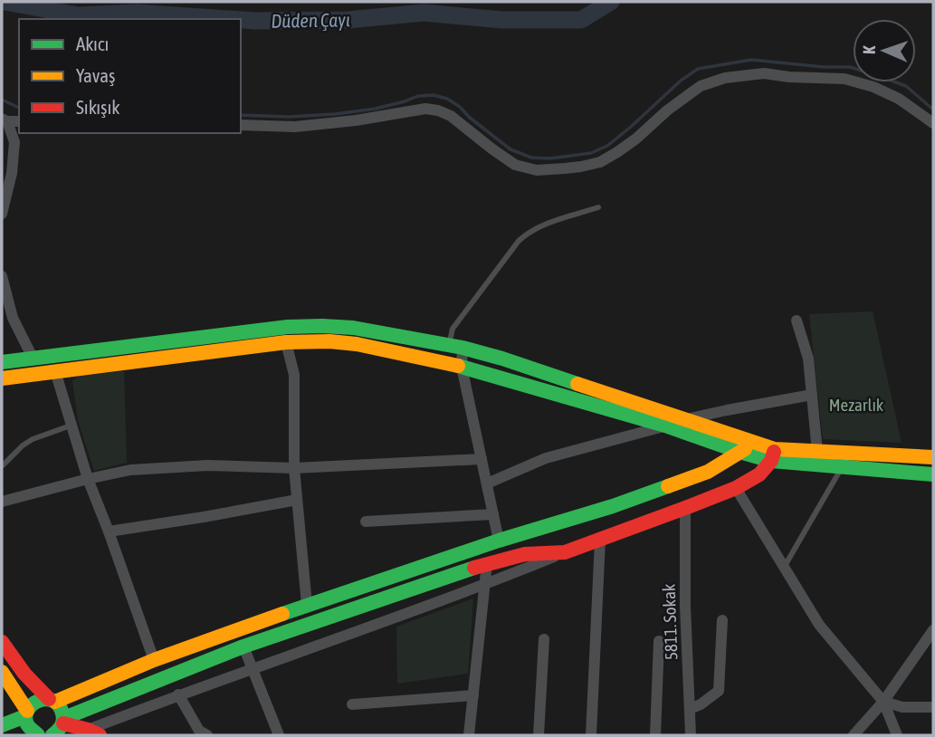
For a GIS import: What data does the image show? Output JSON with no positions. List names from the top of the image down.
{
  "streets": {
    "street": ["5811. Sokak"]
  },
  "water": ["Düden Çayı"],
  "parks": ["Mezarlık"],
  "legend": ["Akıcı", "Yavaş", "Sıkışık"],
  "north": "left"
}
